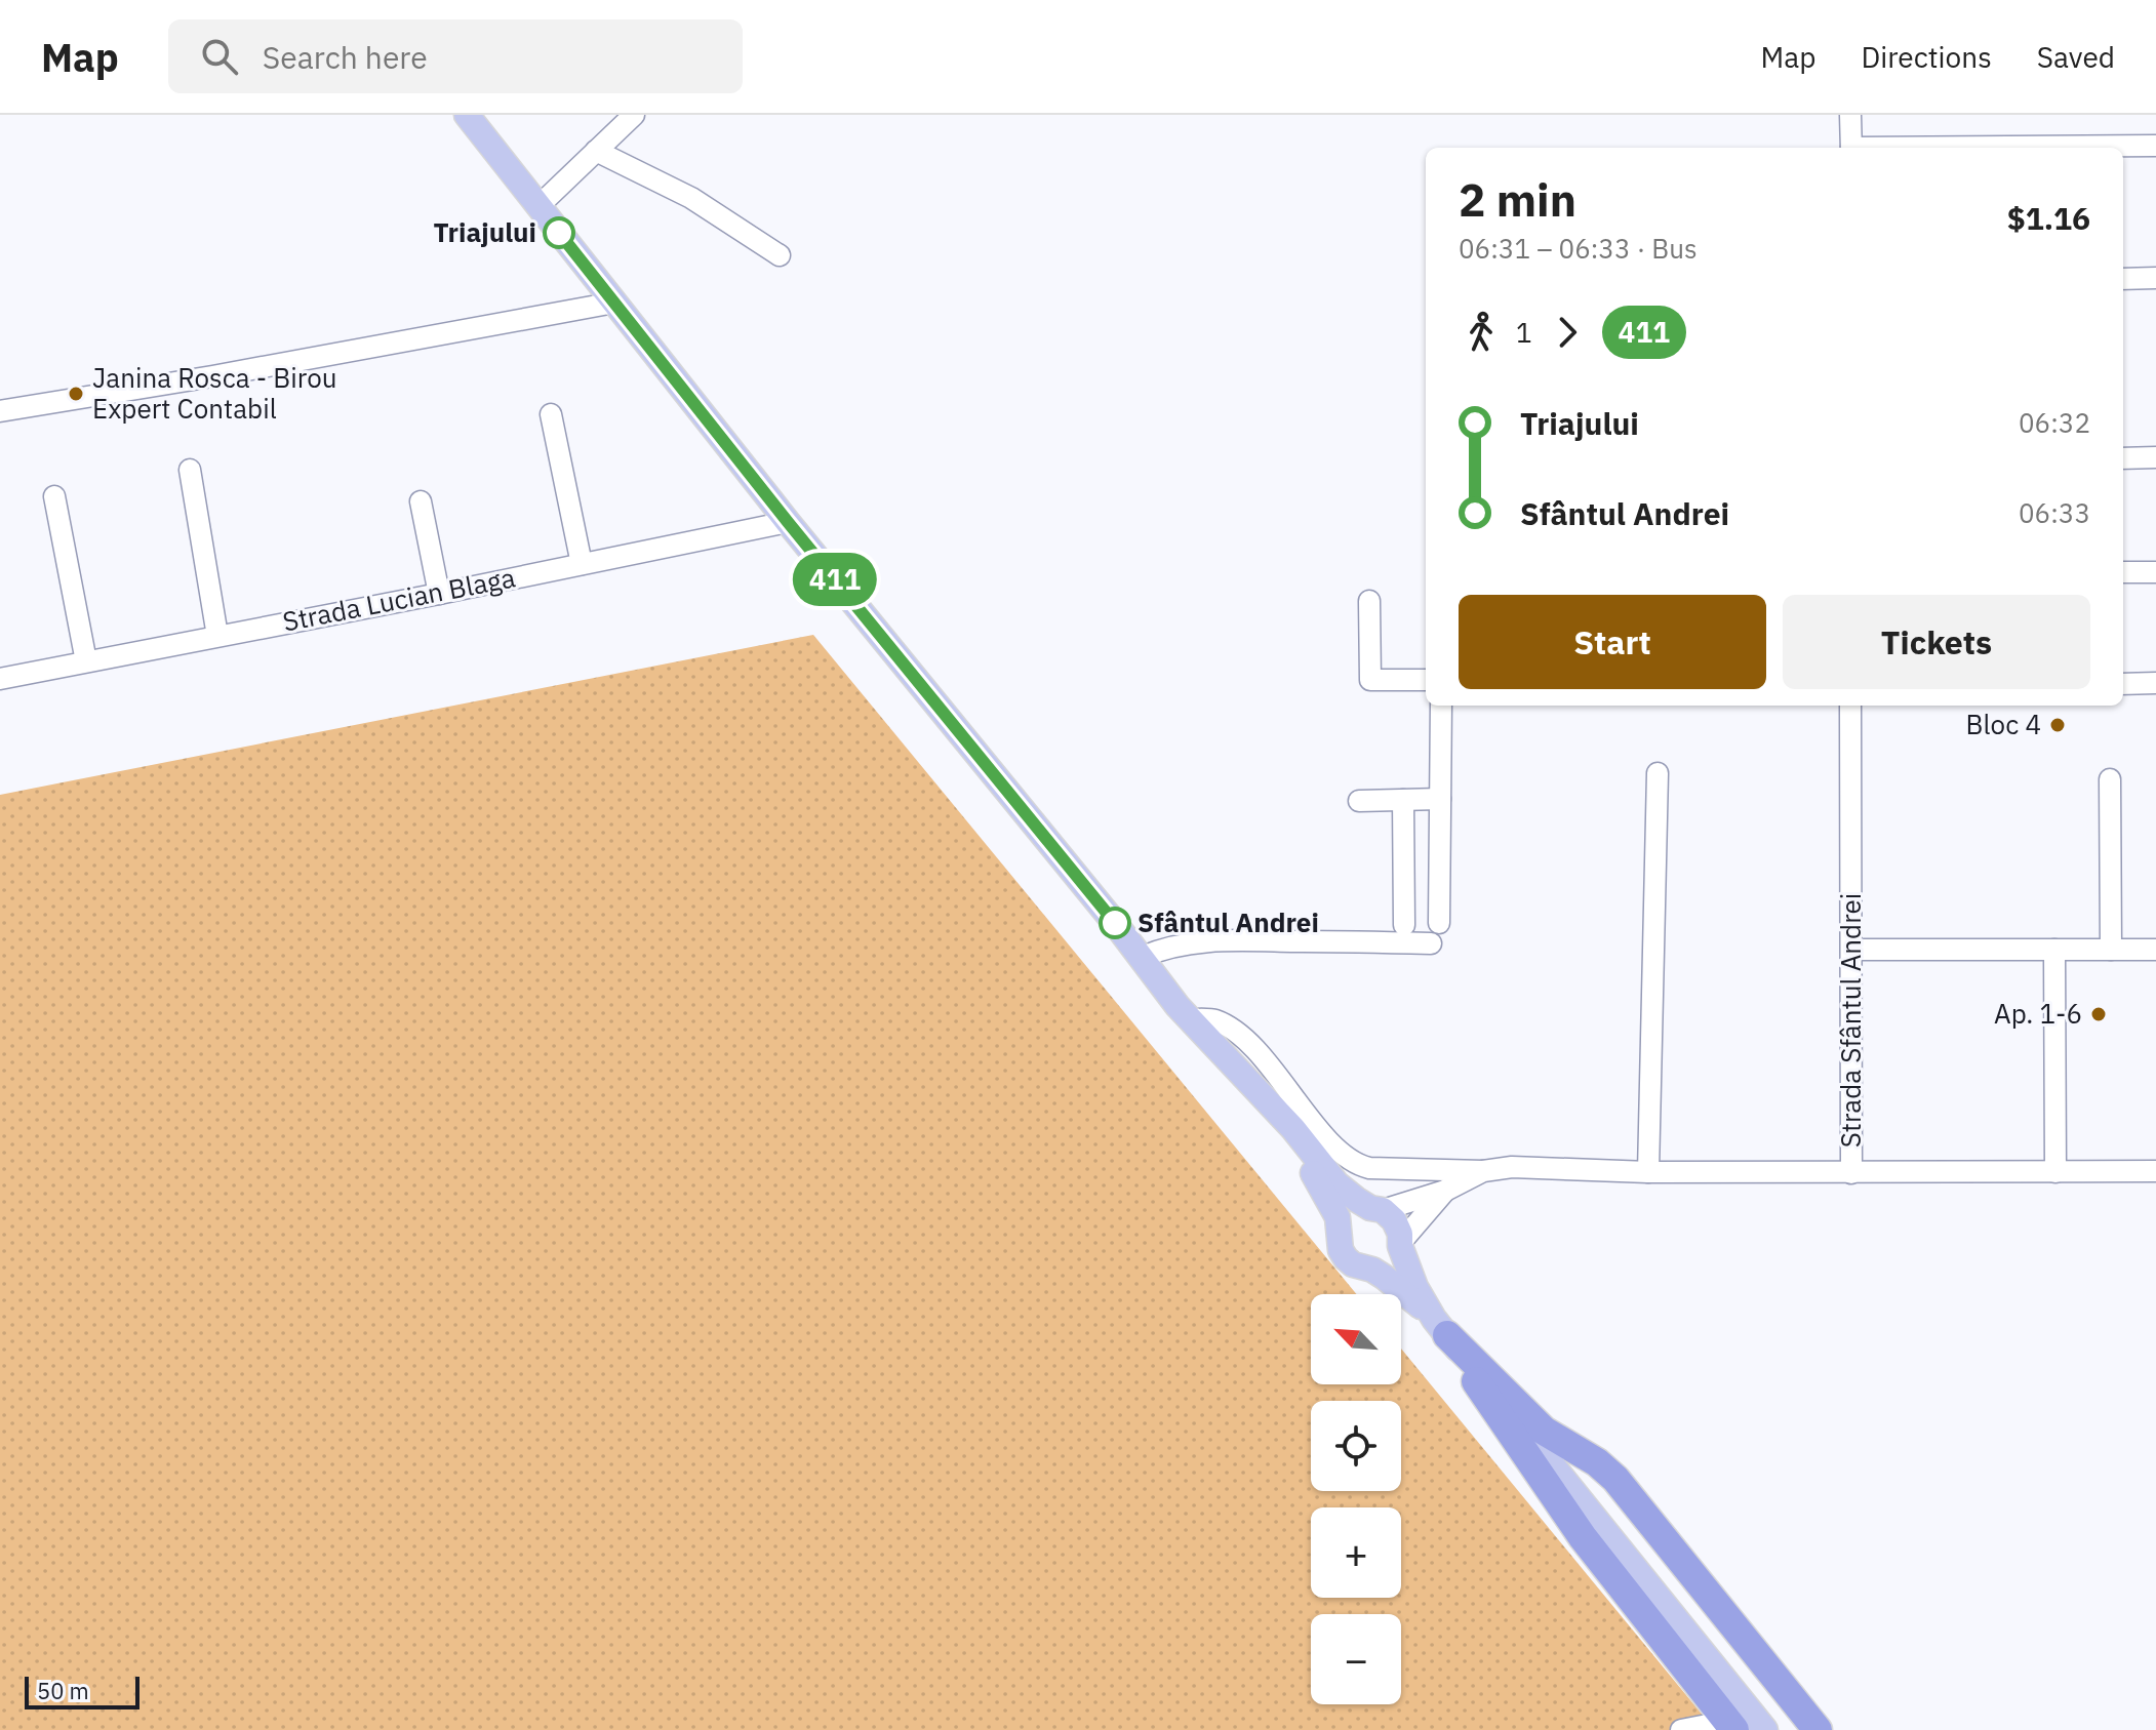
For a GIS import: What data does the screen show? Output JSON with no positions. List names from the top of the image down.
{
  "streets": {
    "street": ["Strada Lucian Blaga", "Strada Sfântul Andrei"]
  },
  "places": [
    "Triajului",
    "Janina Rosca - Birou Expert Contabil",
    "Bloc 4",
    "Sfântul Andrei",
    "Ap. 1-6"
  ],
  "lines": ["bus line 411"],
  "scale_bar": "50 m",
  "north": "top left",
  "page": {
    "header": "Map",
    "search": "Search here",
    "nav": ["Map", "Directions", "Saved"],
    "on_map": "411",
    "heading": ["2 min", "06:31 – 06:33 · Bus", "$1.16"],
    "legs": ["1", "411"],
    "list": [
      {
        "name": "Triajului",
        "value": "06:32"
      },
      {
        "name": "Sfântul Andrei",
        "value": "06:33"
      }
    ],
    "buttons": ["Start", "Tickets"],
    "map_buttons": ["+", "−"],
    "scale": "50 m"
  }
}
